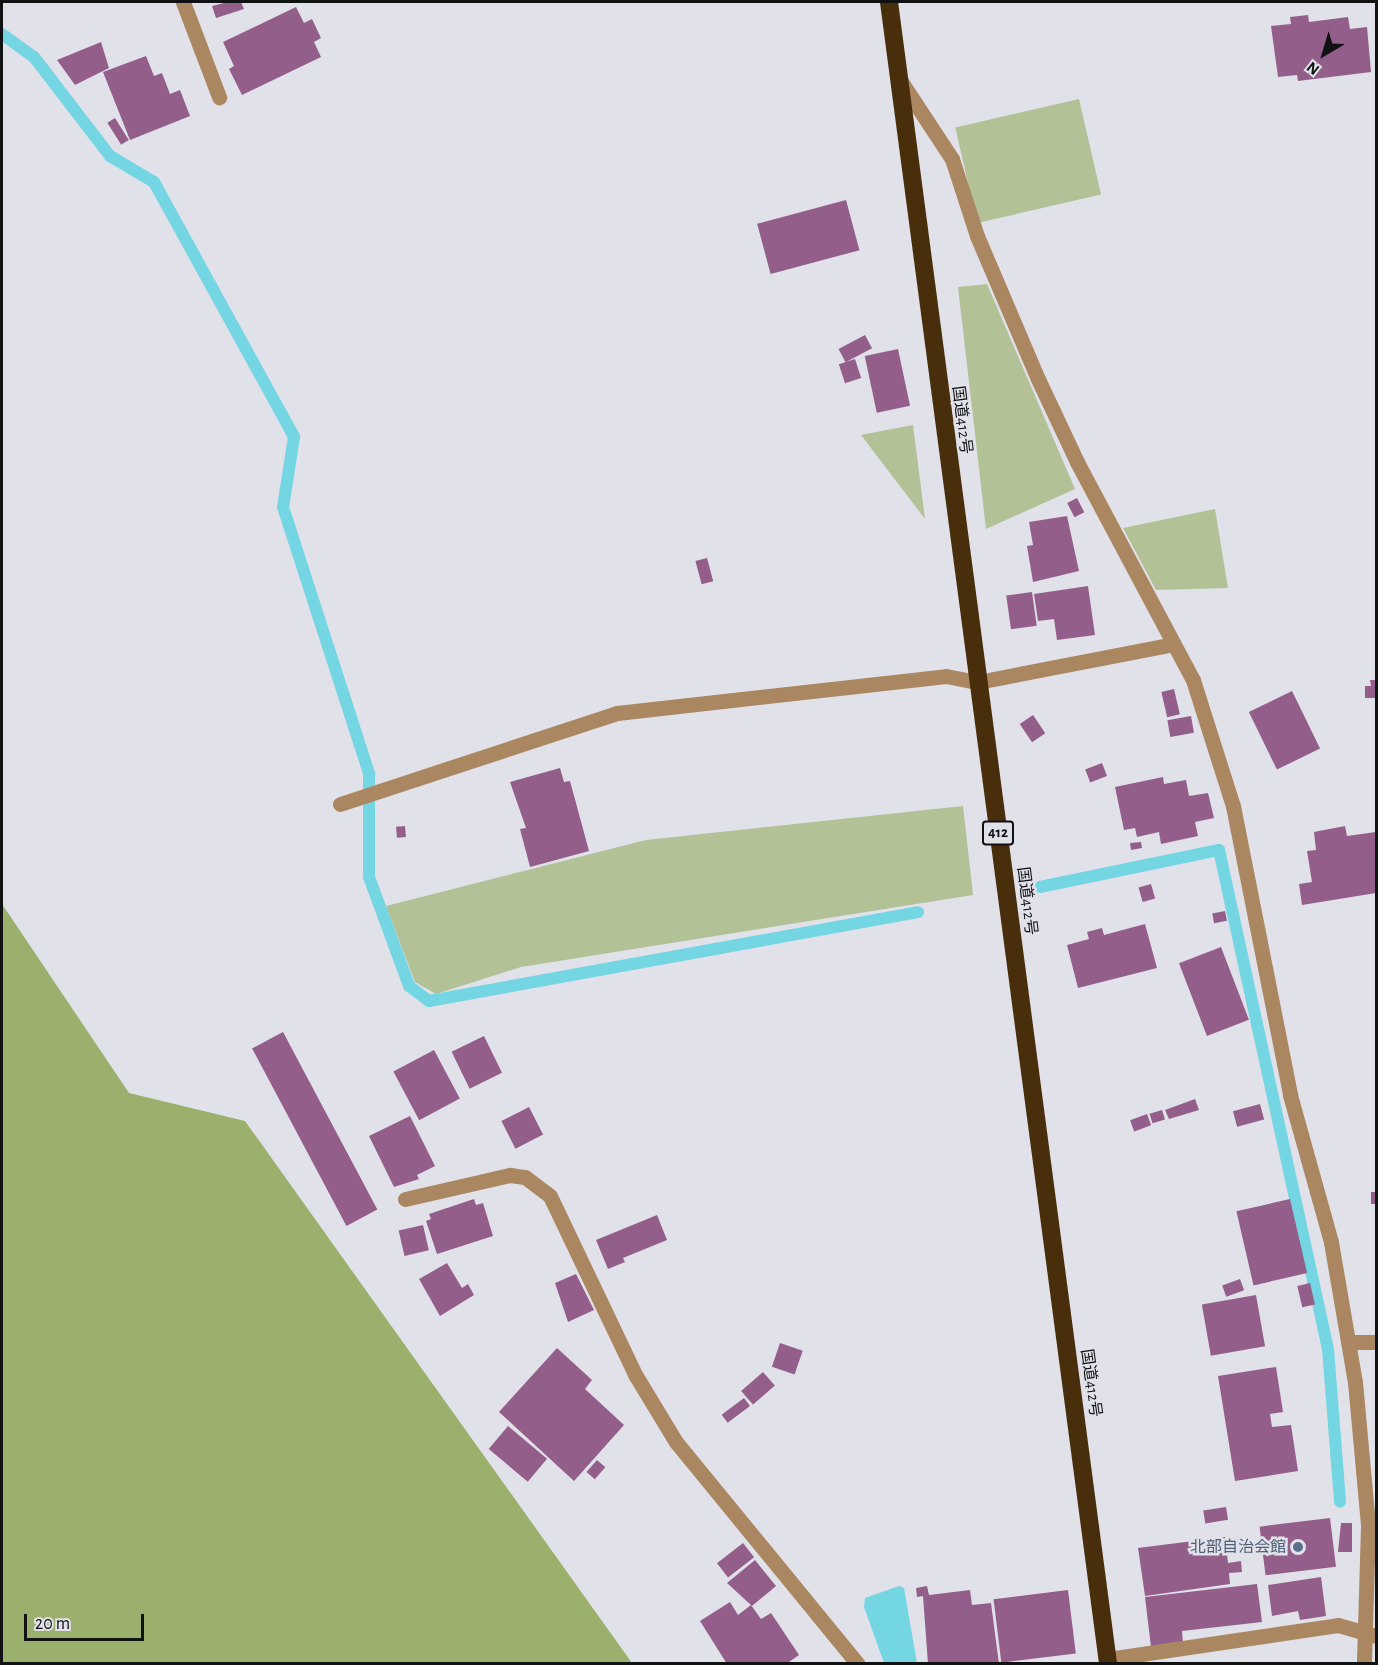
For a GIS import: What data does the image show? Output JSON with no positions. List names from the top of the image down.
{
  "streets": {
    "highway": ["国道412号", "412"]
  },
  "places": ["北部自治会館"],
  "scale_bar": "20 m",
  "north": "bottom left"
}
